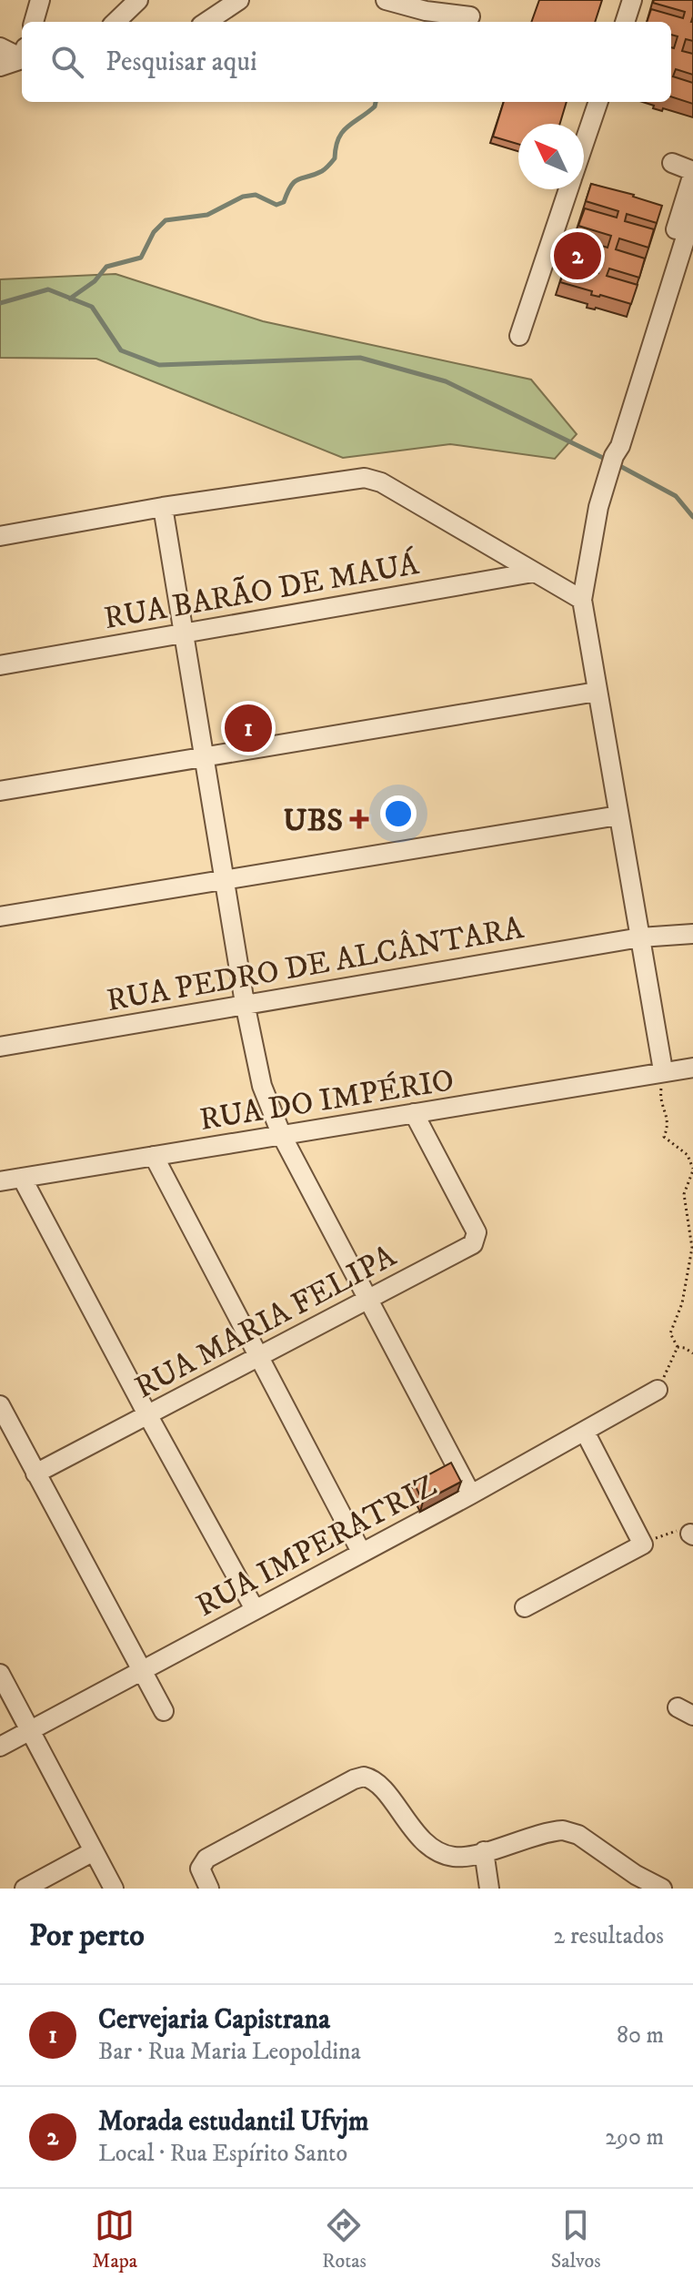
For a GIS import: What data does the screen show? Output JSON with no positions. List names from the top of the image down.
{
  "streets": {
    "street": [
      "RUA BARÃO DE MAUÁ",
      "RUA PEDRO DE ALCÂNTARA",
      "RUA DO IMPÉRIO",
      "RUA MARIA FELIPA",
      "RUA IMPERATRIZ"
    ]
  },
  "crossings": [
    ["RUA DO IMPÉRIO", "RUA MARIA FELIPA"]
  ],
  "places": {
    "health": ["UBS"]
  },
  "north": "top left",
  "page": {
    "search": "Pesquisar aqui",
    "pins": ["2", "1"],
    "heading": ["Por perto", "2 resultados"],
    "list": [
      {
        "mark": "1",
        "name": "Cervejaria Capistrana",
        "note": "Bar · Rua Maria Leopoldina",
        "value": "80 m"
      },
      {
        "mark": "2",
        "name": "Morada estudantil Ufvjm",
        "note": "Local · Rua Espírito Santo",
        "value": "290 m"
      }
    ],
    "nav": ["Mapa", "Rotas", "Salvos"]
  }
}
